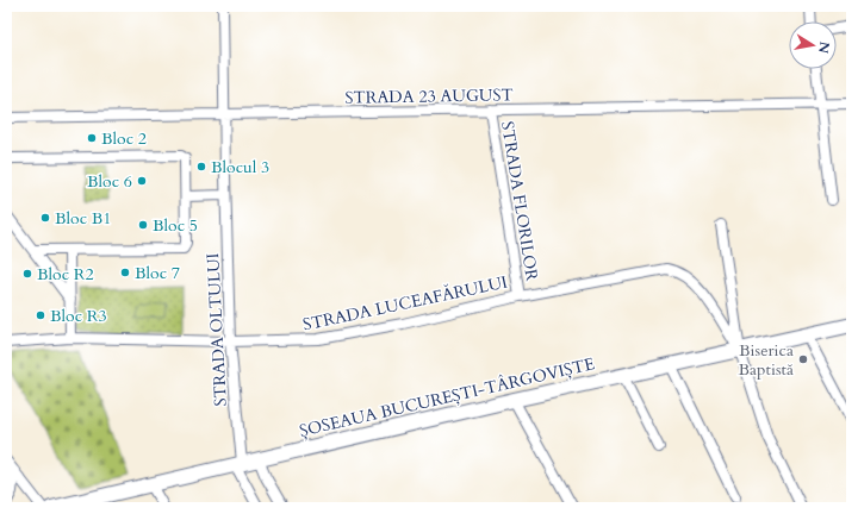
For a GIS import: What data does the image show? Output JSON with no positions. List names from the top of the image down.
{
  "streets": {
    "main road": ["ȘOSEAUA BUCUREȘTI-TÂRGOVIȘTE"],
    "street": [
      "STRADA 23 AUGUST",
      "STRADA FLORILOR",
      "STRADA LUCEAFĂRULUI",
      "STRADA OLTULUI"
    ]
  },
  "crossings": [
    ["STRADA 23 AUGUST", "STRADA FLORILOR"],
    ["STRADA 23 AUGUST", "STRADA OLTULUI"],
    ["STRADA FLORILOR", "STRADA LUCEAFĂRULUI"],
    ["STRADA LUCEAFĂRULUI", "STRADA OLTULUI"],
    ["STRADA LUCEAFĂRULUI", "ȘOSEAUA BUCUREȘTI-TÂRGOVIȘTE"],
    ["STRADA OLTULUI", "ȘOSEAUA BUCUREȘTI-TÂRGOVIȘTE"]
  ],
  "places": [
    "Bloc 2",
    "Blocul 3",
    "Bloc 6",
    "Bloc B1",
    "Bloc 5",
    "Bloc 7",
    "Bloc R2",
    "Bloc R3",
    "Biserica Baptistă"
  ],
  "north": "right"
}
